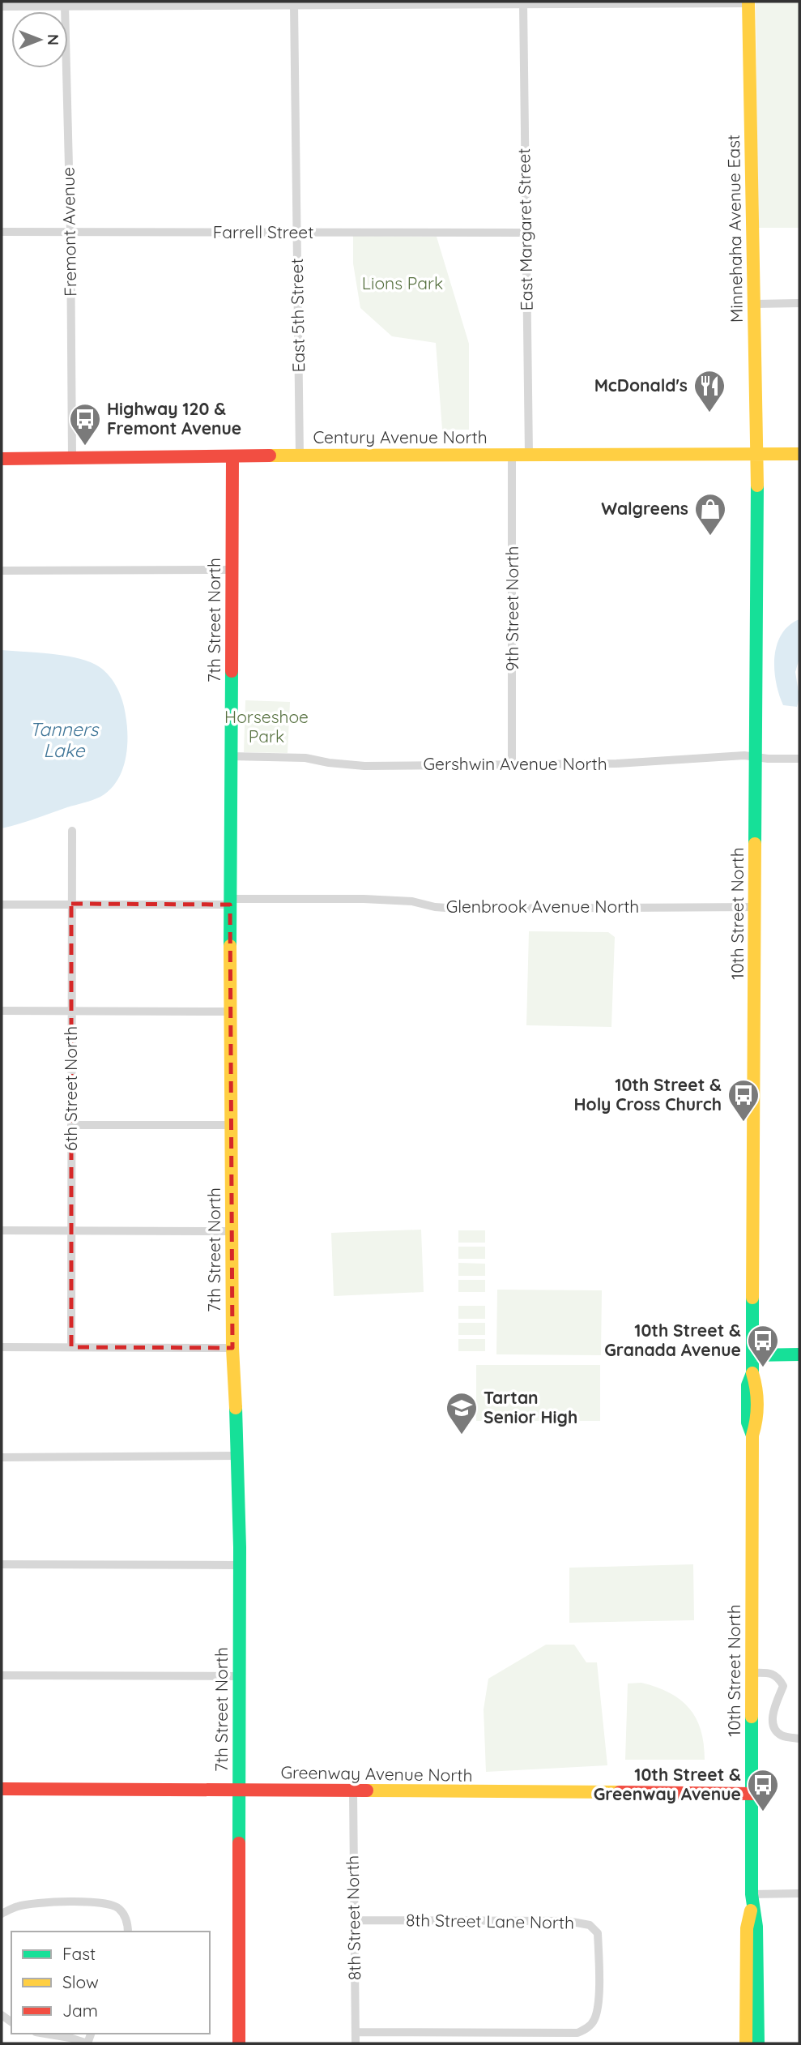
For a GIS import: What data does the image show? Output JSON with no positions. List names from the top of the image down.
{
  "streets": {
    "main road": [
      "Minnehaha Avenue East",
      "Century Avenue North",
      "7th Street North",
      "10th Street North",
      "Greenway Avenue North"
    ],
    "street": [
      "East Margaret Street",
      "Fremont Avenue",
      "Farrell Street",
      "East 5th Street",
      "9th Street North",
      "Gershwin Avenue North",
      "Glenbrook Avenue North",
      "6th Street North",
      "8th Street North",
      "8th Street Lane North"
    ]
  },
  "crossings": [
    ["Minnehaha Avenue East", "Century Avenue North"],
    ["Minnehaha Avenue East", "10th Street North"],
    ["East Margaret Street", "Farrell Street"],
    ["East Margaret Street", "Century Avenue North"],
    ["Fremont Avenue", "Farrell Street"],
    ["Fremont Avenue", "Century Avenue North"],
    ["Farrell Street", "East 5th Street"],
    ["East 5th Street", "Century Avenue North"],
    ["Century Avenue North", "9th Street North"],
    ["Century Avenue North", "7th Street North"],
    ["Century Avenue North", "10th Street North"],
    ["9th Street North", "Gershwin Avenue North"],
    ["7th Street North", "Gershwin Avenue North"],
    ["7th Street North", "Glenbrook Avenue North"],
    ["7th Street North", "Greenway Avenue North"],
    ["Gershwin Avenue North", "10th Street North"],
    ["Glenbrook Avenue North", "10th Street North"],
    ["Glenbrook Avenue North", "6th Street North"],
    ["10th Street North", "Greenway Avenue North"],
    ["Greenway Avenue North", "8th Street North"],
    ["8th Street North", "8th Street Lane North"]
  ],
  "water": ["Tanners Lake"],
  "parks": ["Lions Park", "Horseshoe Park"],
  "places": {
    "restaurant": ["McDonald's"],
    "bus stop": [
      "Highway 120 & Fremont Avenue",
      "10th Street & Holy Cross Church",
      "10th Street & Granada Avenue",
      "10th Street & Greenway Avenue"
    ],
    "shop": ["Walgreens"],
    "school or university": ["Tartan Senior High"]
  },
  "legend": ["Fast", "Slow", "Jam"],
  "north": "right"
}
